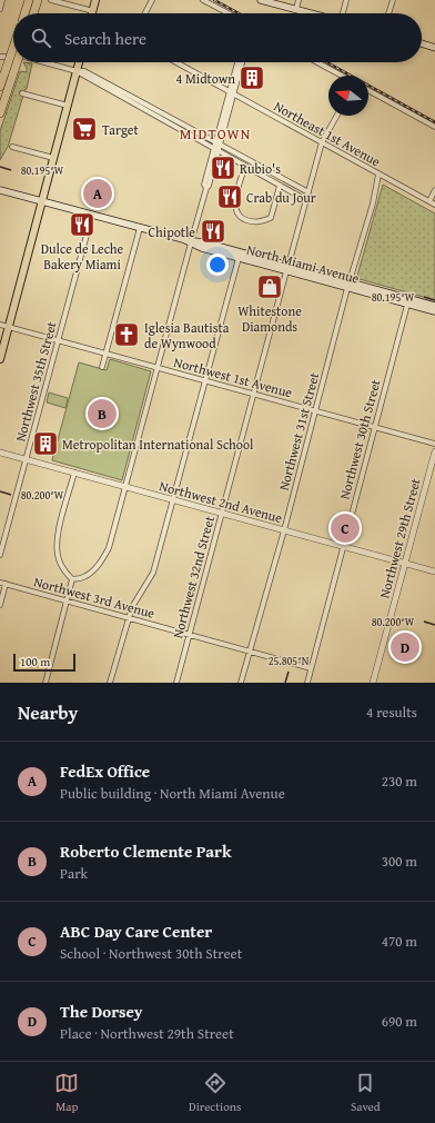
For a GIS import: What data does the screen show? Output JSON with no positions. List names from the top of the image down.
{
  "streets": {
    "main road": ["North Miami Avenue"],
    "street": [
      "Northeast 1st Avenue",
      "Northwest 1st Avenue",
      "Northwest 35th Street",
      "Northwest 31st Street",
      "Northwest 30th Street",
      "Northwest 2nd Avenue",
      "Northwest 29th Street",
      "Northwest 32nd Street",
      "Northwest 3rd Avenue"
    ]
  },
  "crossings": [
    ["Northeast 1st Avenue", "Northwest 31st Street"],
    ["Northeast 1st Avenue", "Northwest 32nd Street"],
    ["North Miami Avenue", "Northwest 35th Street"],
    ["North Miami Avenue", "Northwest 31st Street"],
    ["North Miami Avenue", "Northwest 30th Street"],
    ["North Miami Avenue", "Northwest 32nd Street"],
    ["Northwest 1st Avenue", "Northwest 35th Street"],
    ["Northwest 1st Avenue", "Northwest 31st Street"],
    ["Northwest 1st Avenue", "Northwest 30th Street"],
    ["Northwest 1st Avenue", "Northwest 32nd Street"],
    ["Northwest 35th Street", "Northwest 2nd Avenue"],
    ["Northwest 31st Street", "Northwest 2nd Avenue"],
    ["Northwest 31st Street", "Northwest 3rd Avenue"],
    ["Northwest 30th Street", "Northwest 2nd Avenue"],
    ["Northwest 30th Street", "Northwest 3rd Avenue"],
    ["Northwest 2nd Avenue", "Northwest 29th Street"],
    ["Northwest 2nd Avenue", "Northwest 32nd Street"],
    ["Northwest 32nd Street", "Northwest 3rd Avenue"]
  ],
  "districts": ["MIDTOWN"],
  "places": {
    "building": ["4 Midtown", "Metropolitan International School"],
    "supermarket": ["Target"],
    "restaurant": [
      "Rubio's",
      "Crab du Jour",
      "Dulce de Leche Bakery Miami",
      "Chipotle"
    ],
    "shop": ["Whitestone Diamonds"],
    "church": ["Iglesia Bautista de Wynwood"]
  },
  "scale_bar": "100 m",
  "north": "left",
  "page": {
    "search": "Search here",
    "pins": [
      "A",
      "B",
      "C",
      "D"
    ],
    "scale": "100 m",
    "heading": ["Nearby", "4 results"],
    "list": [
      {
        "mark": "A",
        "name": "FedEx Office",
        "note": "Public building · North Miami Avenue",
        "value": "230 m"
      },
      {
        "mark": "B",
        "name": "Roberto Clemente Park",
        "note": "Park",
        "value": "300 m"
      },
      {
        "mark": "C",
        "name": "ABC Day Care Center",
        "note": "School · Northwest 30th Street",
        "value": "470 m"
      },
      {
        "mark": "D",
        "name": "The Dorsey",
        "note": "Place · Northwest 29th Street",
        "value": "690 m"
      }
    ],
    "nav": ["Map", "Directions", "Saved"]
  },
  "coordinates": ["80.195°W", "80.200°W", "25.805°N"]
}
